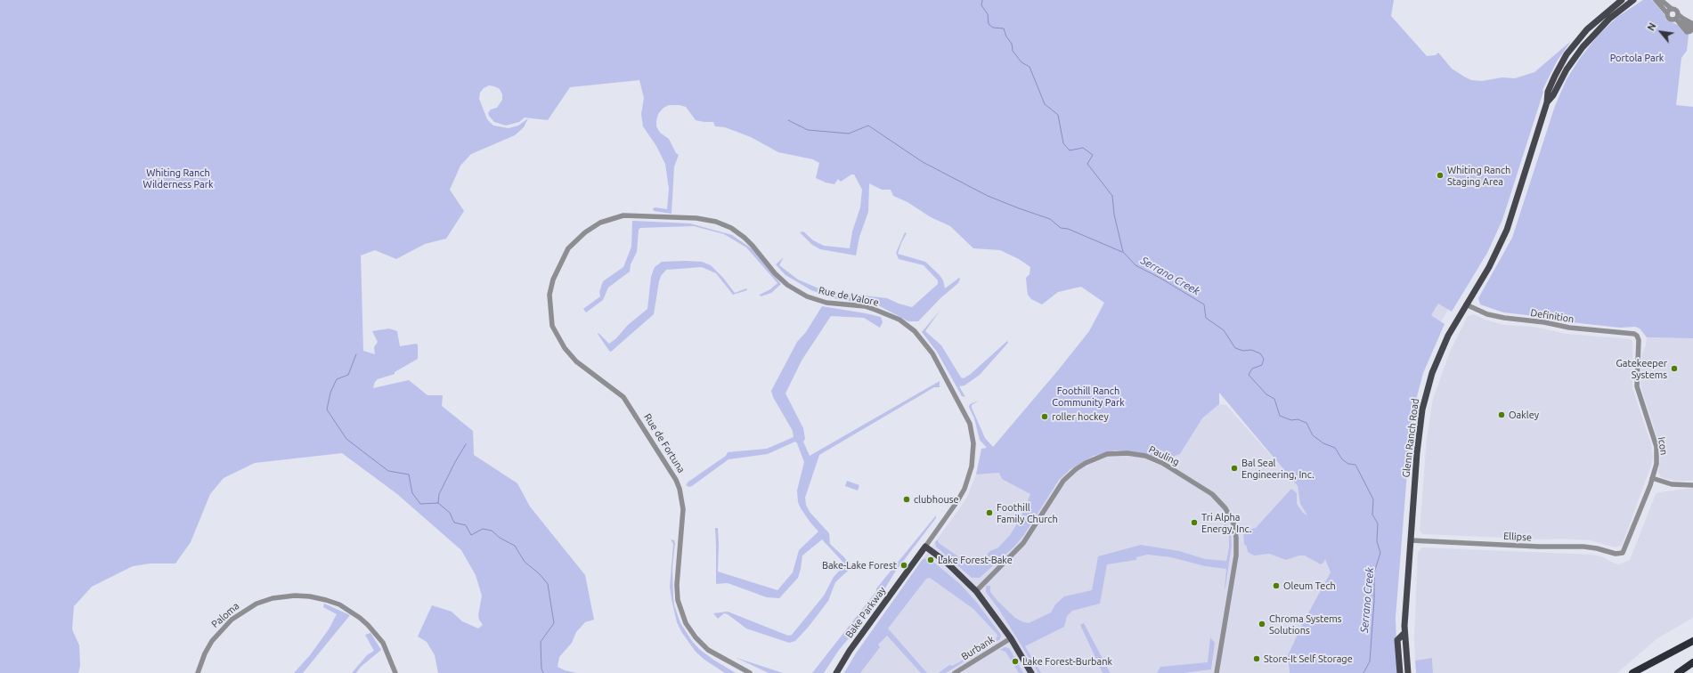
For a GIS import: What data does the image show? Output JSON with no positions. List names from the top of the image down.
{
  "streets": {
    "main road": ["Glenn Ranch Road", "Bake Parkway"],
    "street": [
      "Rue de Valore",
      "Definition",
      "Rue de Fortuna",
      "Icon",
      "Pauling",
      "Ellipse",
      "Paloma",
      "Burbank"
    ]
  },
  "crossings": [
    ["Rue de Valore", "Rue de Fortuna"],
    ["Rue de Valore", "Bake Parkway"],
    ["Definition", "Glenn Ranch Road"],
    ["Definition", "Icon"],
    ["Glenn Ranch Road", "Ellipse"],
    ["Icon", "Ellipse"]
  ],
  "water": ["Serrano Creek"],
  "parks": ["Portola Park", "Whiting Ranch Wilderness Park", "Foothill Ranch Community Park"],
  "places": [
    "Whiting Ranch Staging Area",
    "Gatekeeper Systems",
    "Oakley",
    "roller hockey",
    "Bal Seal Engineering, Inc.",
    "clubhouse",
    "Foothill Family Church",
    "Tri Alpha Energy, Inc.",
    "Lake Forest-Bake",
    "Bake-Lake Forest",
    "Oleum Tech",
    "Chroma Systems Solutions",
    "Store-It Self Storage",
    "Lake Forest-Burbank"
  ],
  "north": "top left"
}
